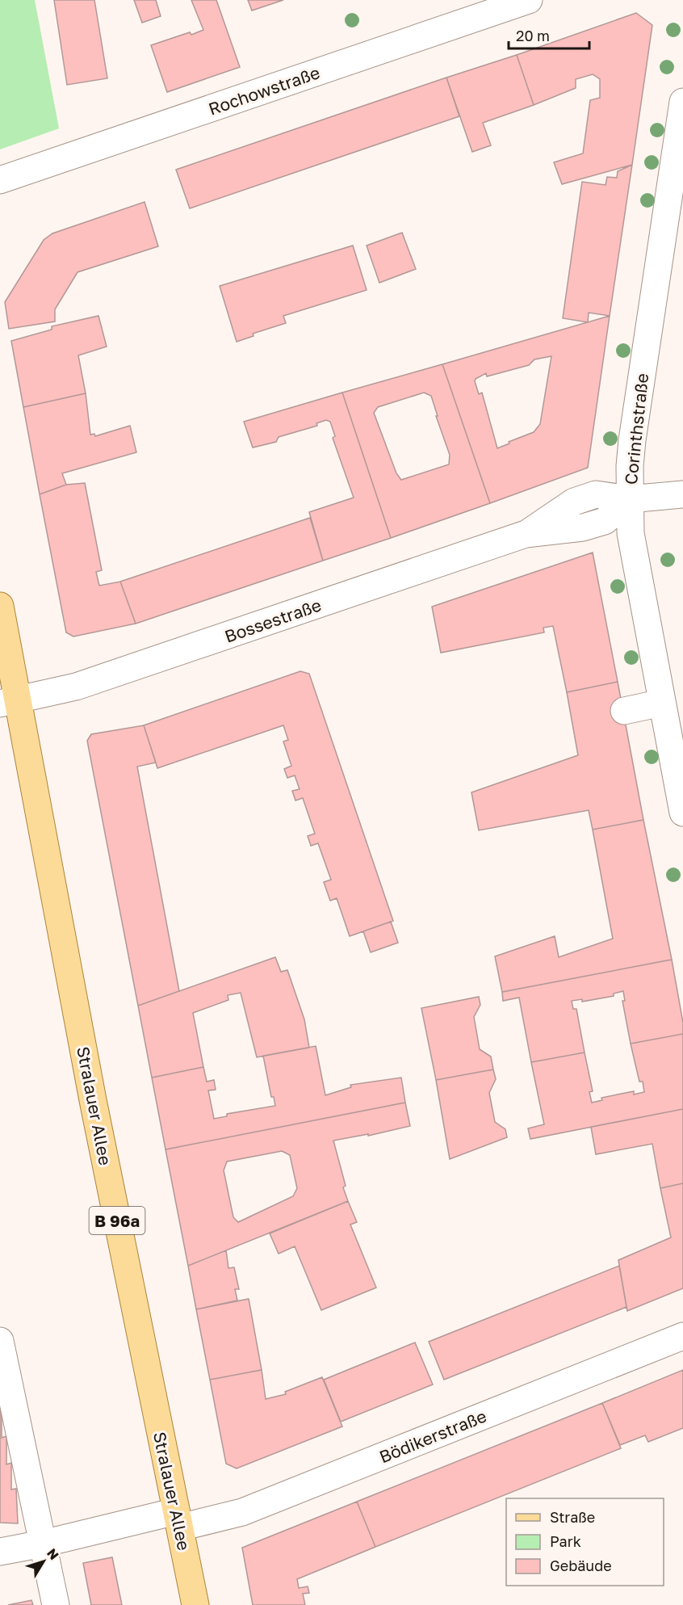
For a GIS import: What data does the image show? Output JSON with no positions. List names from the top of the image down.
{
  "streets": {
    "main road": ["Stralauer Allee", "B 96a"],
    "street": [
      "Rochowstraße",
      "Corinthstraße",
      "Bossestraße",
      "Bödikerstraße"
    ]
  },
  "crossings": [
    ["Corinthstraße", "Bossestraße"],
    ["Bossestraße", "Stralauer Allee"],
    ["Stralauer Allee", "Bödikerstraße"]
  ],
  "legend": ["Straße", "Park", "Gebäude"],
  "scale_bar": "20 m",
  "north": "top right"
}
